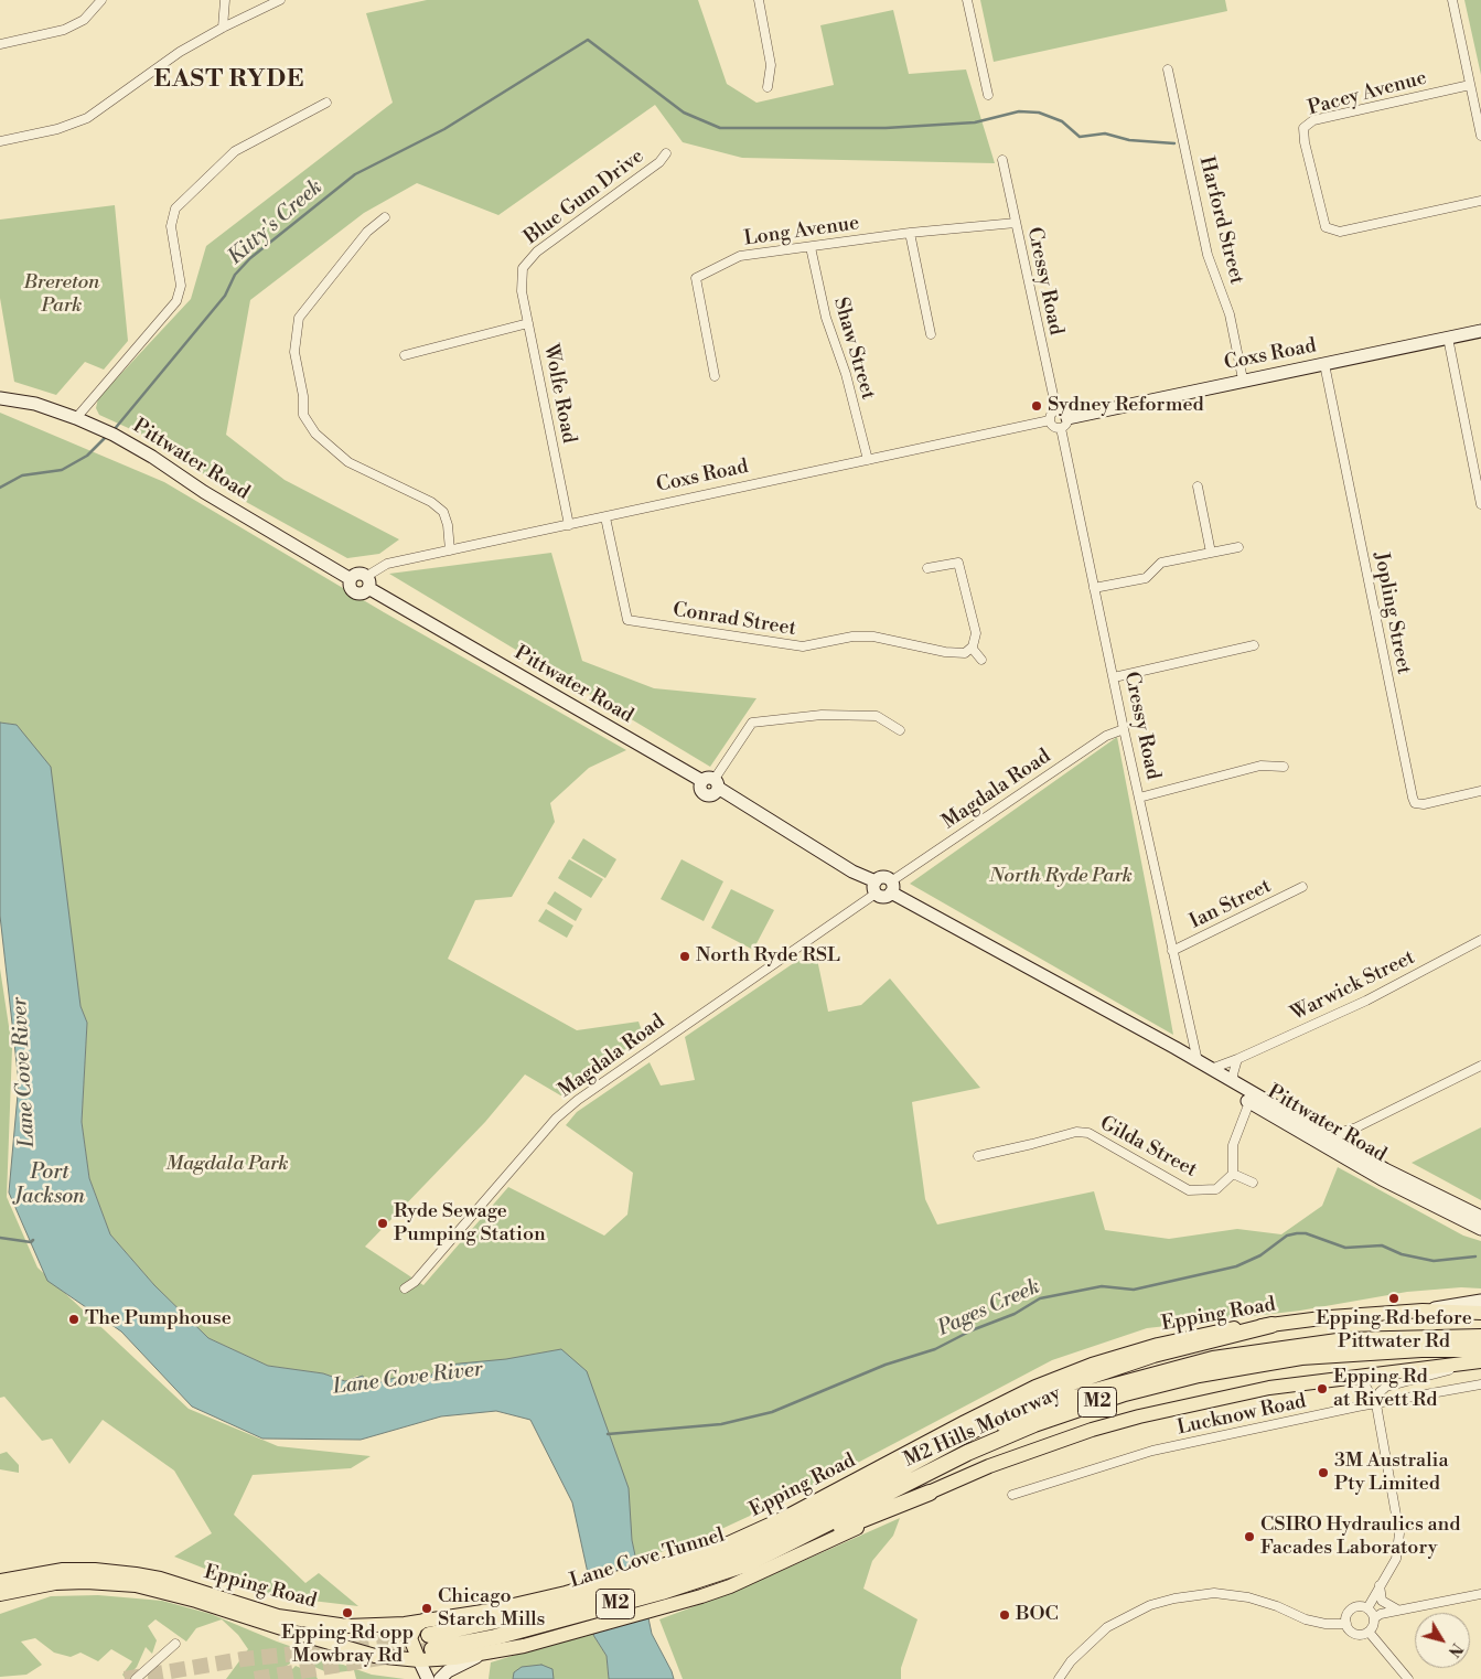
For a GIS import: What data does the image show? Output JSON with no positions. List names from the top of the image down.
{
  "streets": {
    "highway": ["M2", "M2 Hills Motorway", "Lane Cove Tunnel"],
    "main road": ["Coxs Road", "Pittwater Road", "Epping Road"],
    "street": [
      "Pacey Avenue",
      "Blue Gum Drive",
      "Harford Street",
      "Long Avenue",
      "Cressy Road",
      "Shaw Street",
      "Wolfe Road",
      "Jopling Street",
      "Conrad Street",
      "Magdala Road",
      "Ian Street",
      "Warwick Street",
      "Gilda Street",
      "Lucknow Road"
    ]
  },
  "crossings": [
    ["Blue Gum Drive", "Wolfe Road"],
    ["Harford Street", "Coxs Road"],
    ["Long Avenue", "Cressy Road"],
    ["Long Avenue", "Shaw Street"],
    ["Cressy Road", "Coxs Road"],
    ["Cressy Road", "Pittwater Road"],
    ["Cressy Road", "Magdala Road"],
    ["Cressy Road", "Ian Street"],
    ["Shaw Street", "Coxs Road"],
    ["Coxs Road", "Wolfe Road"],
    ["Coxs Road", "Pittwater Road"],
    ["Coxs Road", "Jopling Street"],
    ["Coxs Road", "Conrad Street"],
    ["Pittwater Road", "Magdala Road"],
    ["Pittwater Road", "Warwick Street"],
    ["Epping Road", "M2"],
    ["Epping Road", "Lane Cove Tunnel"],
    ["M2", "M2 Hills Motorway"],
    ["M2", "Lane Cove Tunnel"],
    ["M2 Hills Motorway", "Lane Cove Tunnel"]
  ],
  "districts": ["EAST RYDE"],
  "water": [
    "Kitty's Creek",
    "Lane Cove River",
    "Port Jackson",
    "Pages Creek"
  ],
  "parks": ["Brereton Park", "North Ryde Park", "Magdala Park"],
  "places": [
    "Sydney Reformed",
    "North Ryde RSL",
    "Ryde Sewage Pumping Station",
    "Epping Rd before Pittwater Rd",
    "The Pumphouse",
    "Epping Rd at Rivett Rd",
    "3M Australia Pty Limited",
    "CSIRO Hydraulics and Facades Laboratory",
    "Chicago Starch Mills",
    "Epping Rd opp Mowbray Rd",
    "BOC"
  ],
  "north": "bottom right"
}
